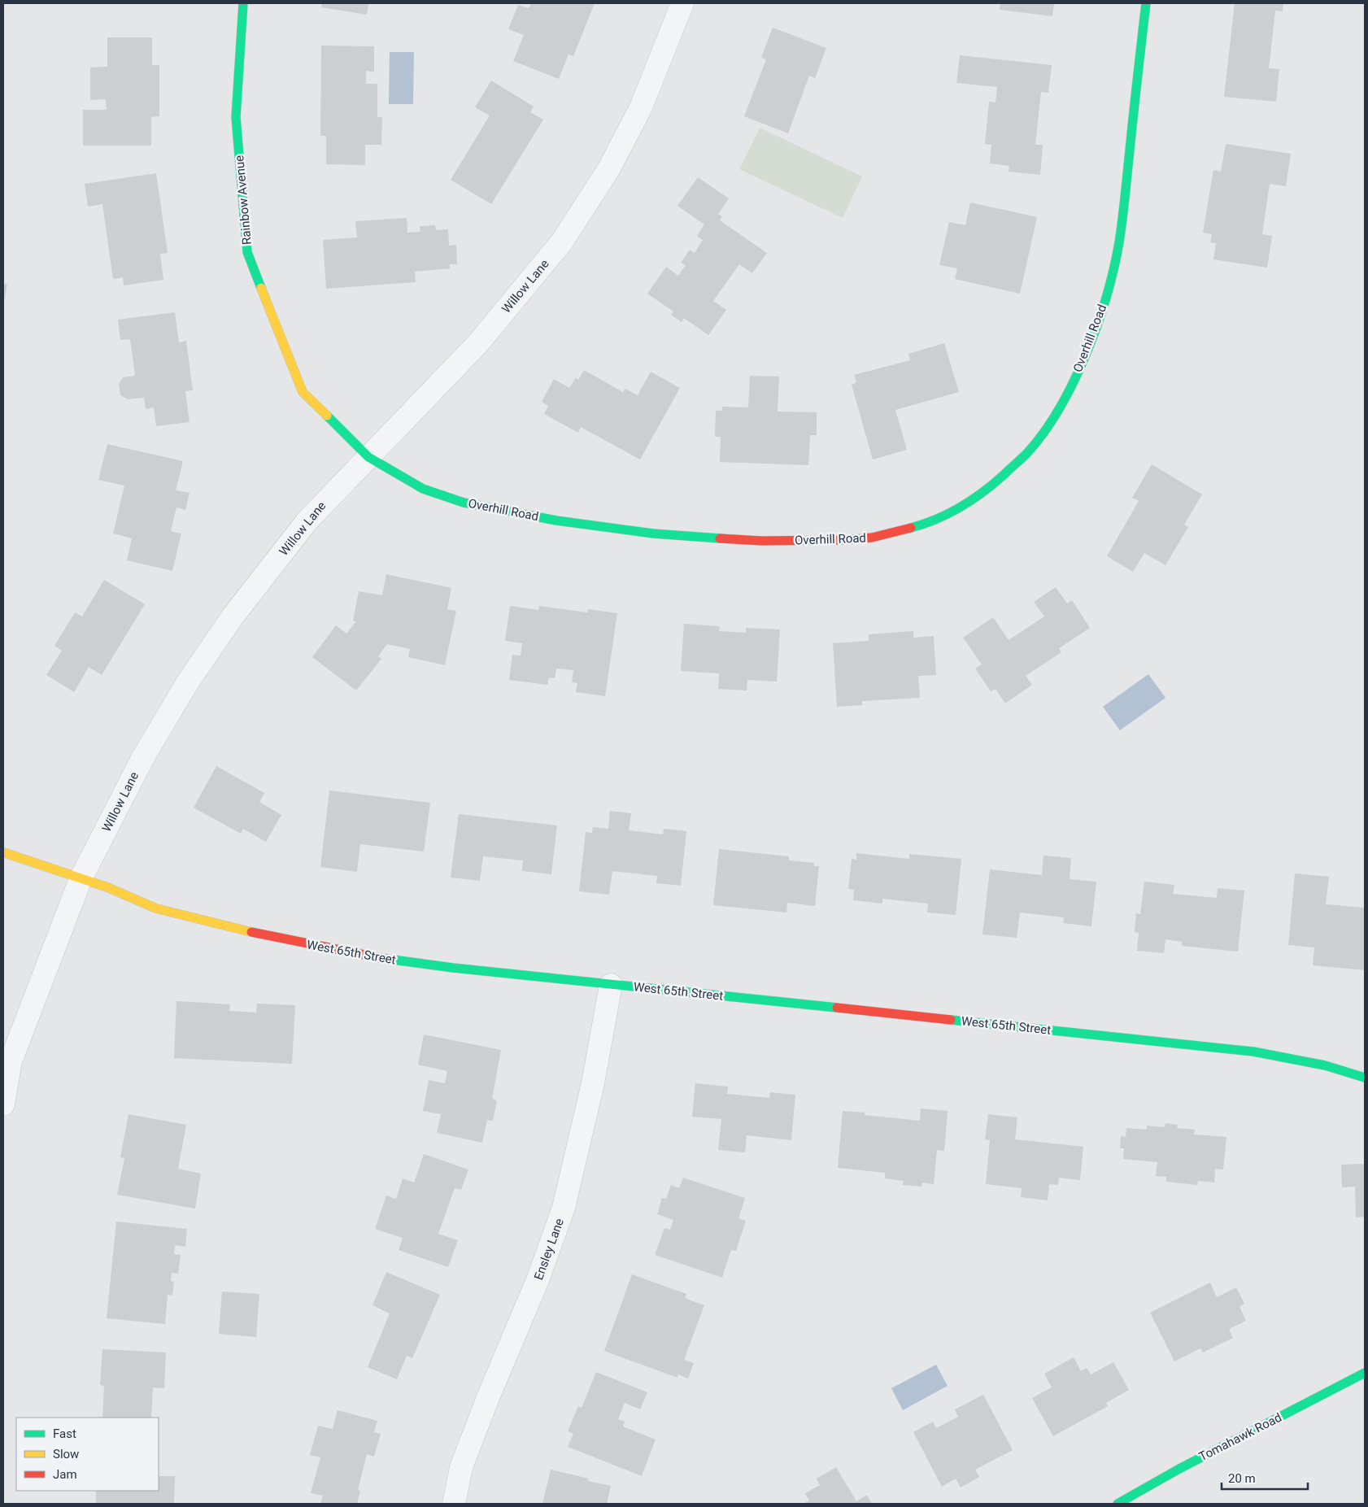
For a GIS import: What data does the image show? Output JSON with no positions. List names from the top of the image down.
{
  "streets": {
    "street": [
      "Rainbow Avenue",
      "Willow Lane",
      "Overhill Road",
      "West 65th Street",
      "Ensley Lane",
      "Tomahawk Road"
    ]
  },
  "crossings": [
    ["Rainbow Avenue", "Willow Lane"],
    ["Rainbow Avenue", "Overhill Road"],
    ["Willow Lane", "Overhill Road"],
    ["Willow Lane", "West 65th Street"],
    ["West 65th Street", "Ensley Lane"]
  ],
  "legend": ["Fast", "Slow", "Jam"],
  "scale_bar": "20 m"
}
